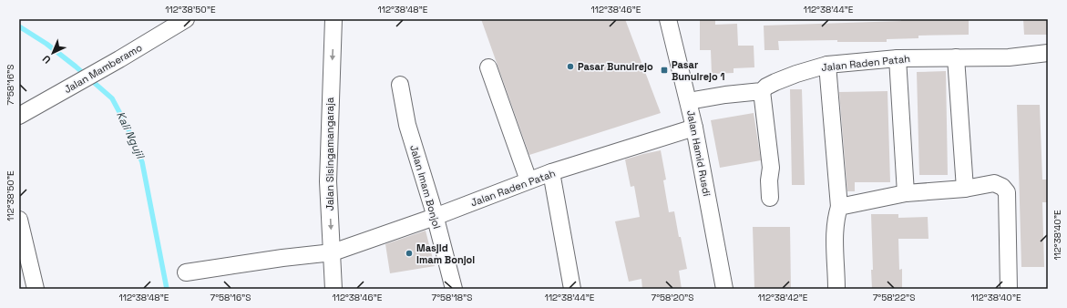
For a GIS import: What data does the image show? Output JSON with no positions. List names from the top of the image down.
{
  "streets": {
    "street": [
      "Jalan Raden Patah",
      "Jalan Mamberamo",
      "Jalan Hamid Rusdi",
      "Jalan Sisingamangaraja",
      "Jalan Imam Bonjol"
    ]
  },
  "crossings": [
    ["Jalan Raden Patah", "Jalan Hamid Rusdi"],
    ["Jalan Raden Patah", "Jalan Sisingamangaraja"],
    ["Jalan Raden Patah", "Jalan Imam Bonjol"]
  ],
  "one_way": ["Jalan Sisingamangaraja"],
  "water": ["Kali Ngujil"],
  "places": {
    "other": ["Pasar Bunulrejo", "Masjid Imam Bonjol"],
    "transit": ["Pasar Bunulrejo 1"]
  },
  "north": "bottom left",
  "coordinates": [
    "112°38'50\"E",
    "112°38'48\"E",
    "112°38'46\"E",
    "112°38'44\"E",
    "7°58'16\"S",
    "112°38'40\"E",
    "7°58'18\"S",
    "7°58'20\"S",
    "112°38'42\"E",
    "7°58'22\"S"
  ]
}
